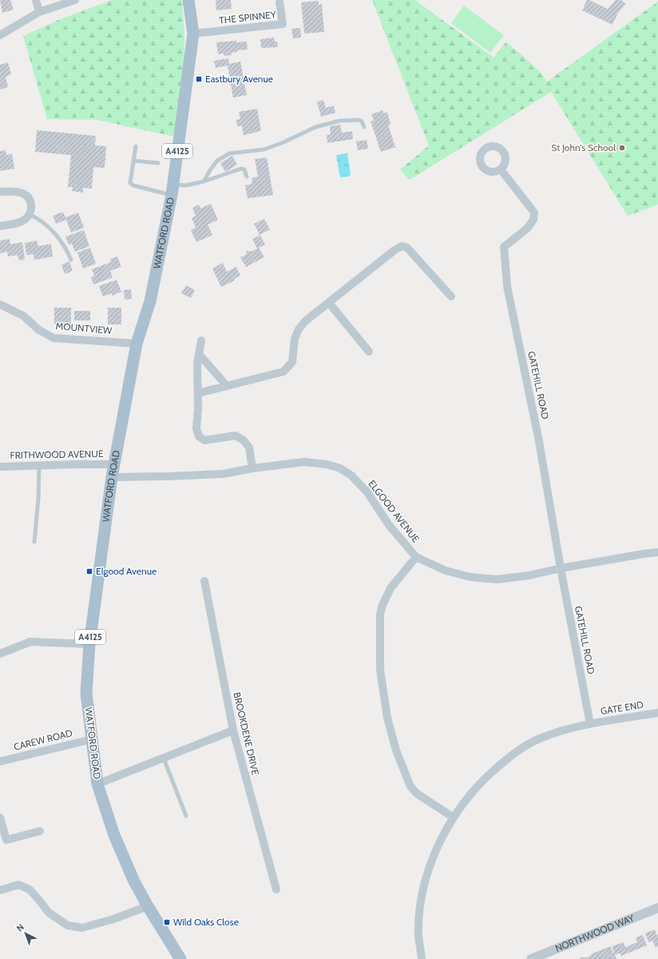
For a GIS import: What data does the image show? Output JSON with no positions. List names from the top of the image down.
{
  "streets": {
    "main road": ["A4125", "WATFORD ROAD"],
    "street": [
      "THE SPINNEY",
      "MOUNTVIEW",
      "GATEHILL ROAD",
      "FRITHWOOD AVENUE",
      "ELGOOD AVENUE",
      "GATE END",
      "BROOKDENE DRIVE",
      "CAREW ROAD",
      "NORTHWOOD WAY"
    ]
  },
  "crossings": [
    ["THE SPINNEY", "WATFORD ROAD"],
    ["WATFORD ROAD", "MOUNTVIEW"],
    ["WATFORD ROAD", "FRITHWOOD AVENUE"],
    ["WATFORD ROAD", "ELGOOD AVENUE"],
    ["WATFORD ROAD", "CAREW ROAD"],
    ["GATEHILL ROAD", "ELGOOD AVENUE"],
    ["GATEHILL ROAD", "GATE END"]
  ],
  "places": {
    "transit": ["Eastbury Avenue", "Elgood Avenue", "Wild Oaks Close"],
    "other": ["St John's School"]
  },
  "north": "top left"
}
